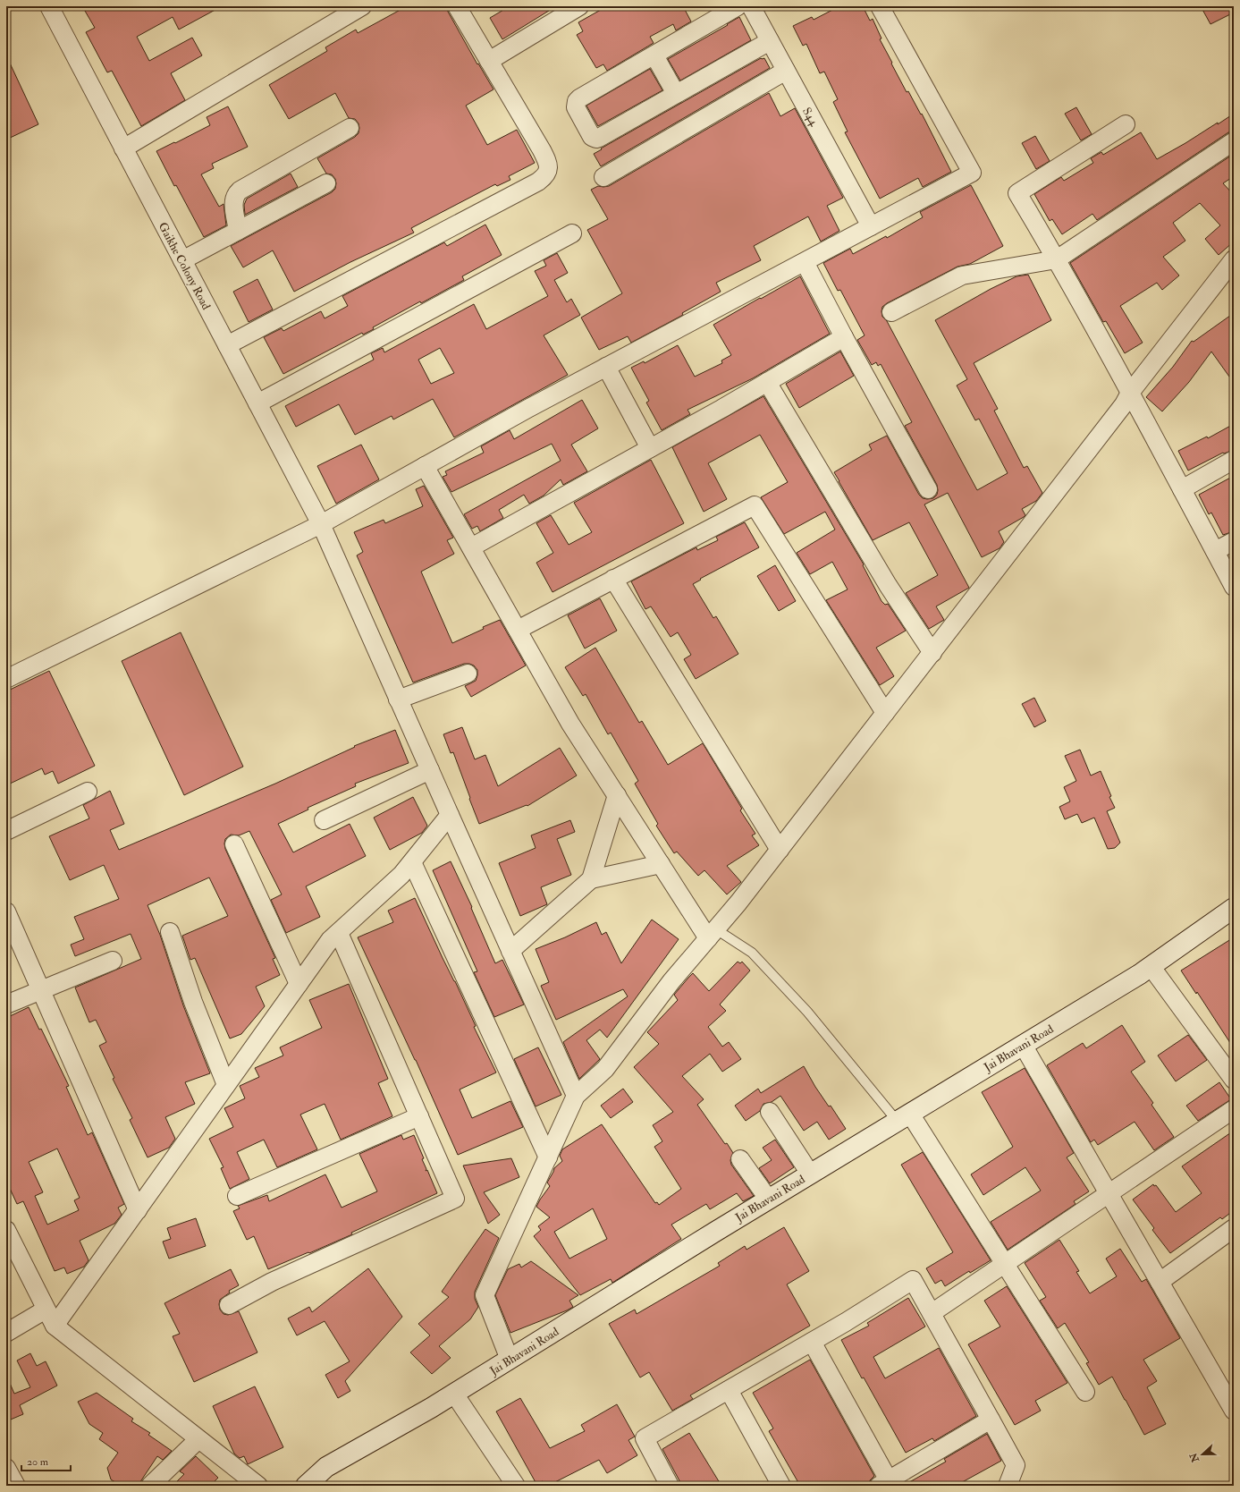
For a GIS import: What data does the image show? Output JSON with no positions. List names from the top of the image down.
{
  "streets": {
    "street": ["S44", "Gaikhe Colony Road", "Jai Bhavani Road"]
  },
  "scale_bar": "20 m",
  "north": "left"
}
